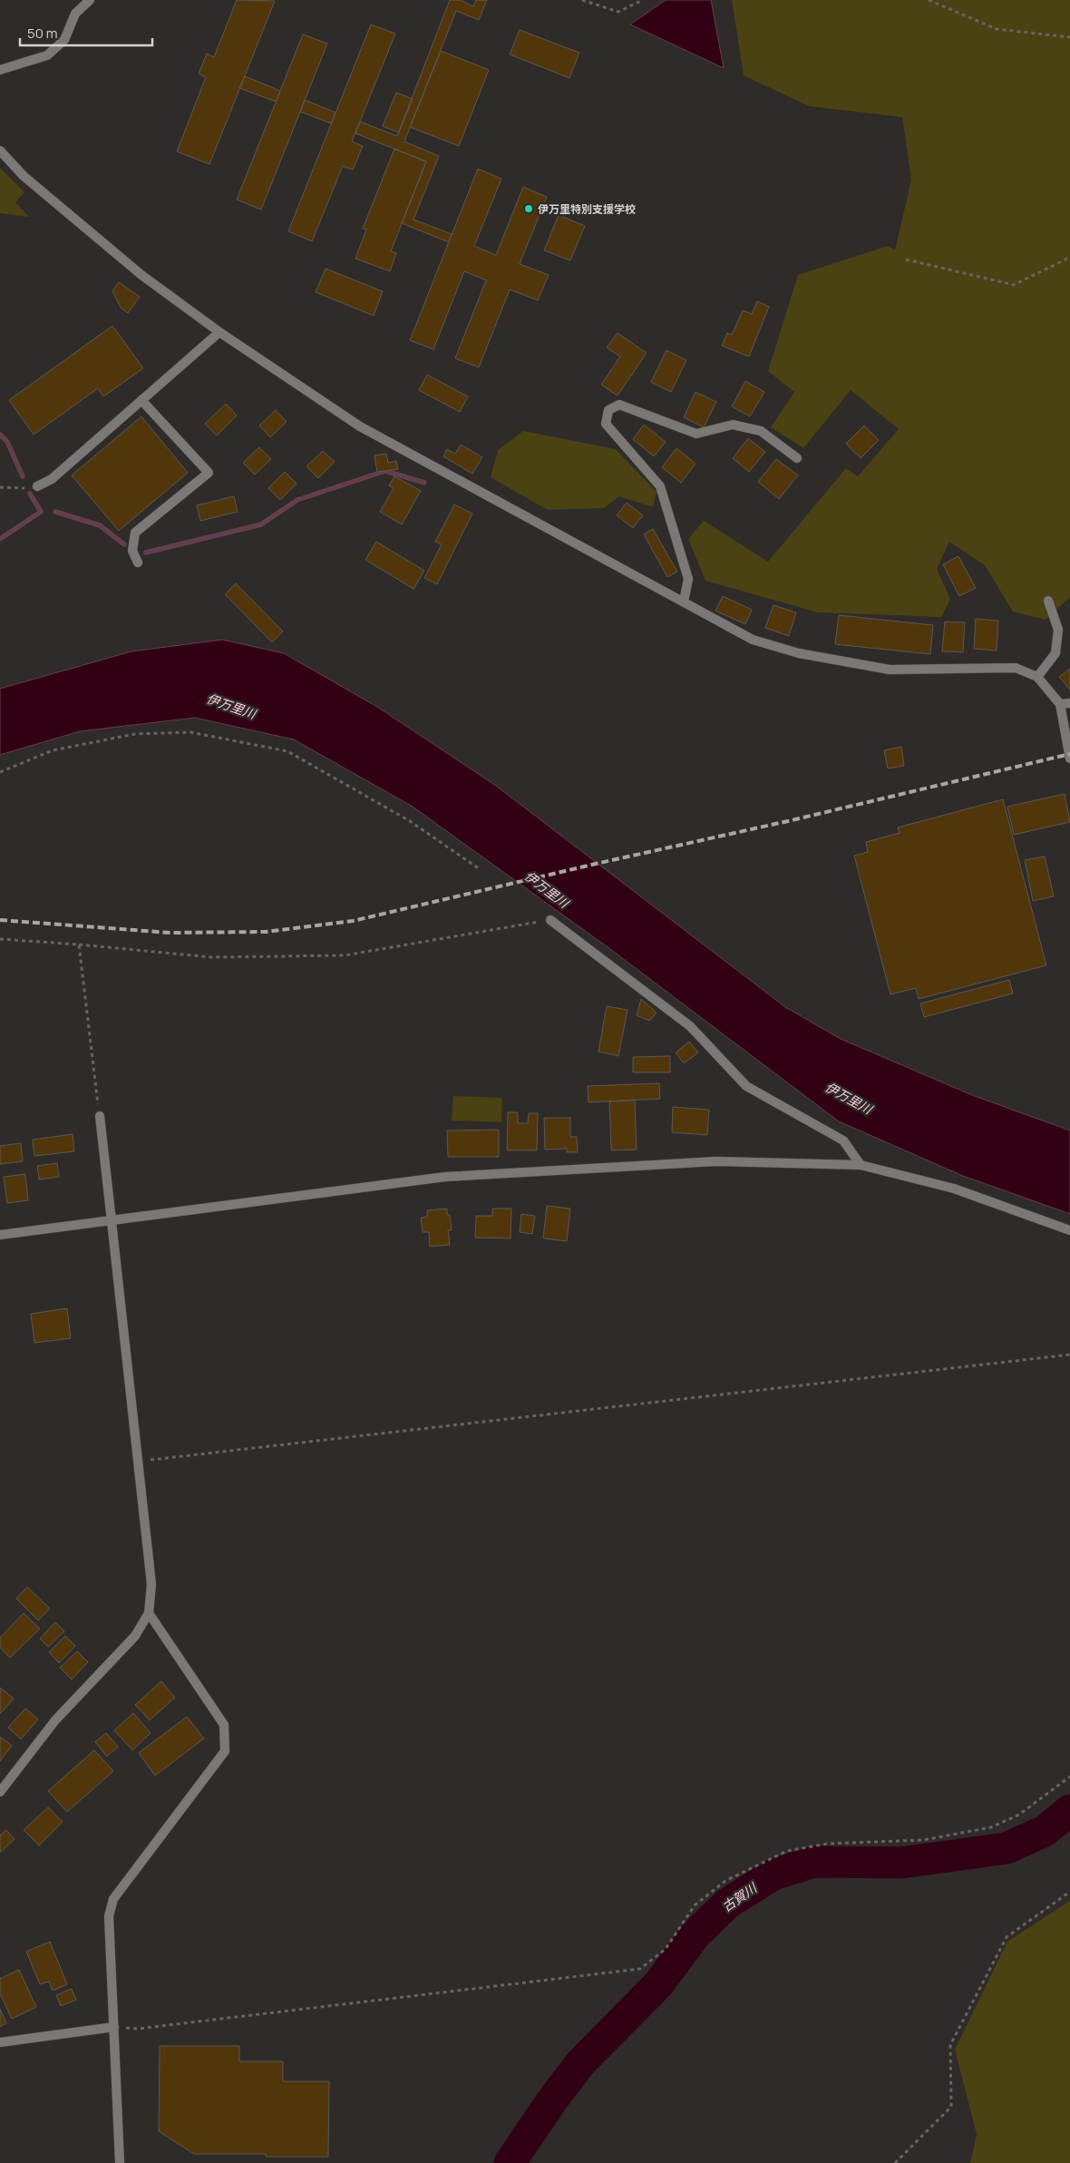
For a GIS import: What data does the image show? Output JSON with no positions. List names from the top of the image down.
{
  "water": ["伊万里川", "古賀川"],
  "places": ["伊万里特別支援学校"],
  "scale_bar": "50 m"
}
